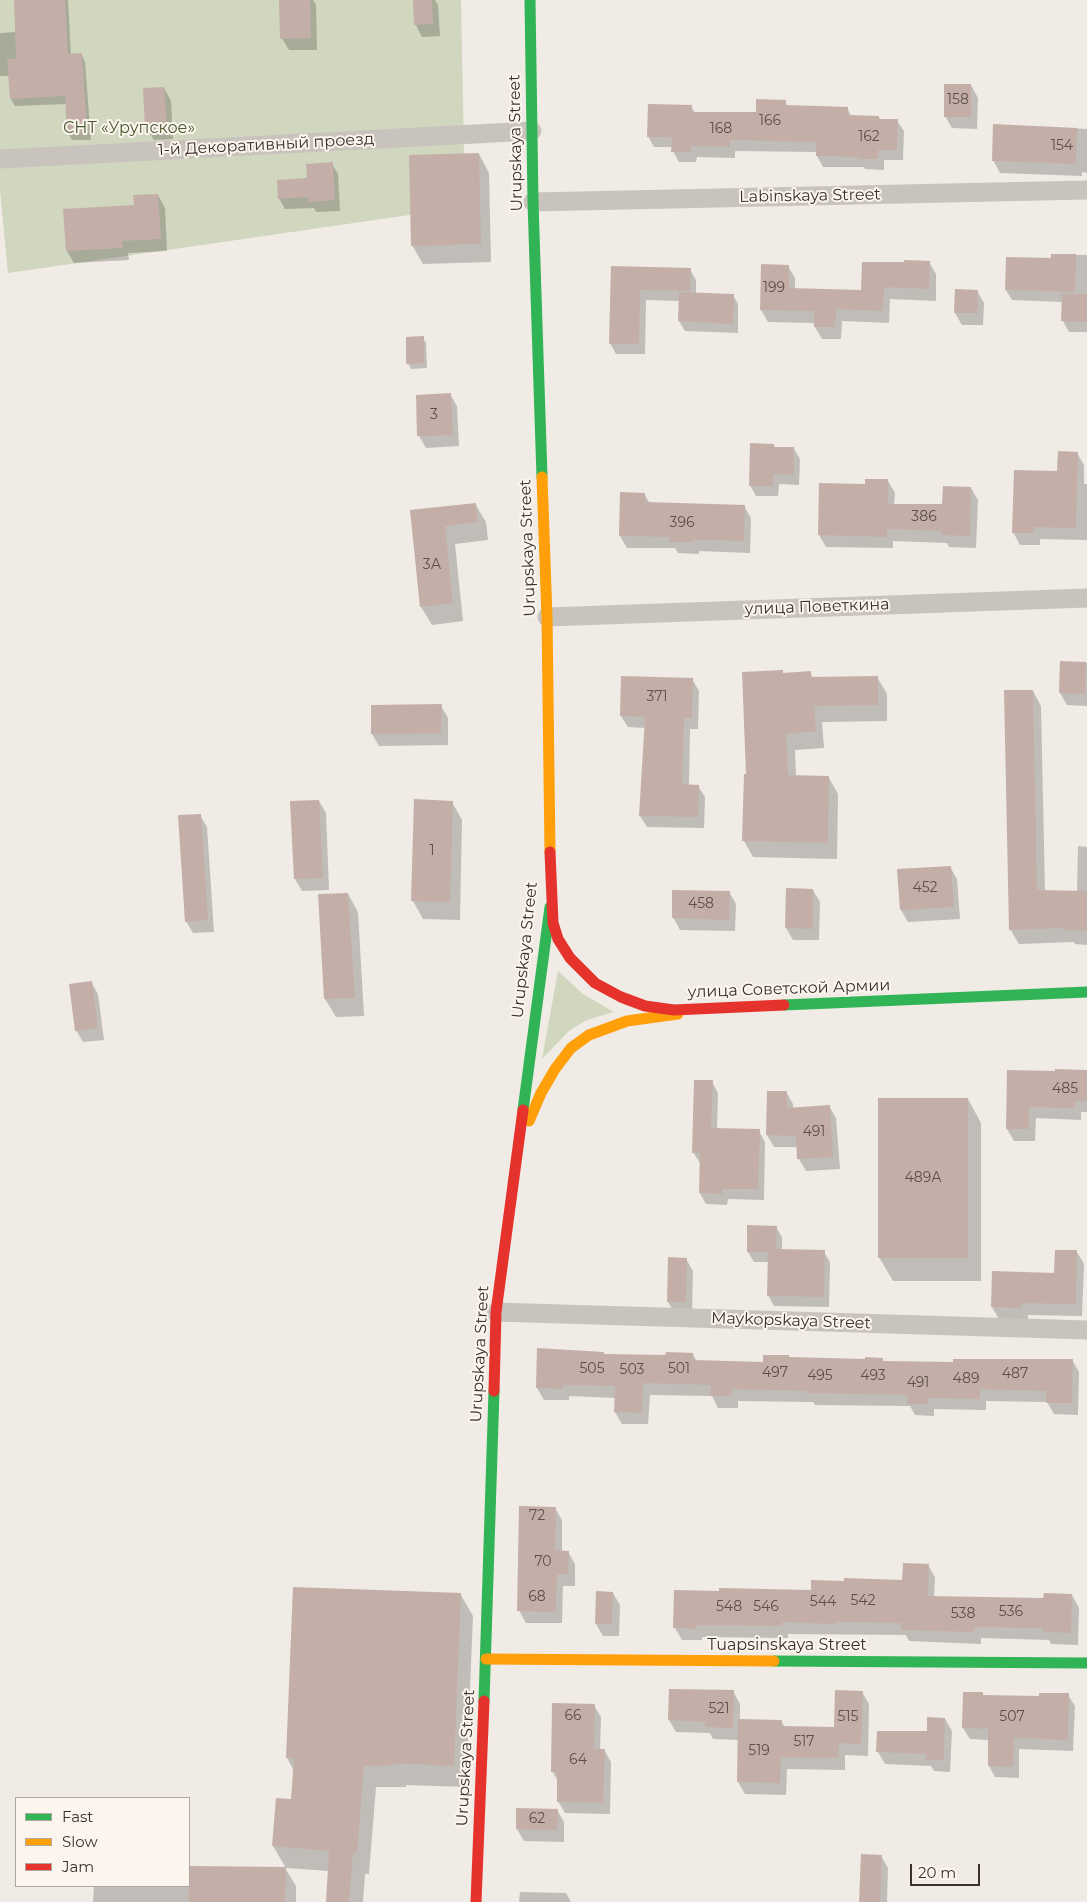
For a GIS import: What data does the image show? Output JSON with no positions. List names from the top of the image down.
{
  "streets": {
    "street": [
      "Urupskaya Street",
      "1-й Декоративный проезд",
      "Labinskaya Street",
      "улица Поветкина",
      "улица Советской Армии",
      "Maykopskaya Street",
      "Tuapsinskaya Street"
    ]
  },
  "crossings": [
    ["Urupskaya Street", "1-й Декоративный проезд"],
    ["Urupskaya Street", "Labinskaya Street"],
    ["Urupskaya Street", "улица Поветкина"],
    ["Urupskaya Street", "улица Советской Армии"],
    ["Urupskaya Street", "Maykopskaya Street"],
    ["Urupskaya Street", "Tuapsinskaya Street"]
  ],
  "parks": ["СНТ «Урупское»"],
  "house_numbers": [
    "158",
    "166",
    "168",
    "162",
    "154",
    "199",
    "3",
    "386",
    "396",
    "3А",
    "371",
    "1",
    "452",
    "458",
    "485",
    "491",
    "489А",
    "505",
    "501",
    "503",
    "497",
    "487",
    "495",
    "493",
    "489",
    "491",
    "72",
    "70",
    "68",
    "542",
    "544",
    "548",
    "546",
    "536",
    "538",
    "521",
    "66",
    "515",
    "507",
    "517",
    "519",
    "64",
    "62"
  ],
  "legend": ["Fast", "Slow", "Jam"],
  "scale_bar": "20 m"
}
